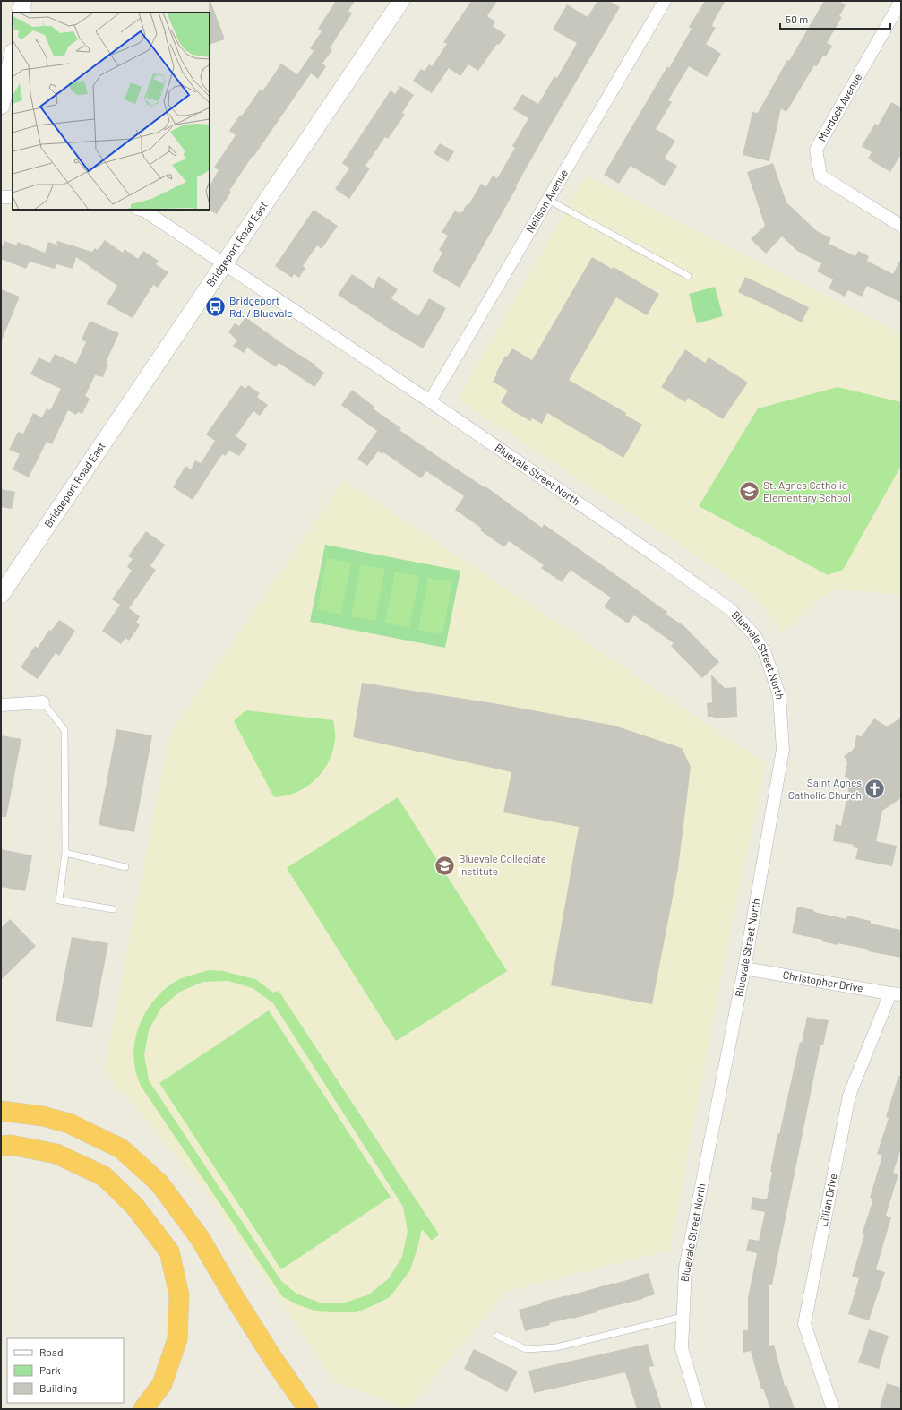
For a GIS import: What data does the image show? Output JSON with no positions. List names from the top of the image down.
{
  "streets": {
    "main road": ["Bridgeport Road East"],
    "street": [
      "Murdock Avenue",
      "Neilson Avenue",
      "Bluevale Street North",
      "Christopher Drive",
      "Lillian Drive"
    ]
  },
  "crossings": [
    ["Neilson Avenue", "Bluevale Street North"],
    ["Bridgeport Road East", "Bluevale Street North"],
    ["Bluevale Street North", "Christopher Drive"],
    ["Christopher Drive", "Lillian Drive"]
  ],
  "places": {
    "bus stop": ["Bridgeport Rd. / Bluevale"],
    "school or university": ["St. Agnes Catholic Elementary School", "Bluevale Collegiate Institute"],
    "church": ["Saint Agnes Catholic Church"]
  },
  "legend": ["Road", "Park", "Building"],
  "scale_bar": "50 m"
}
